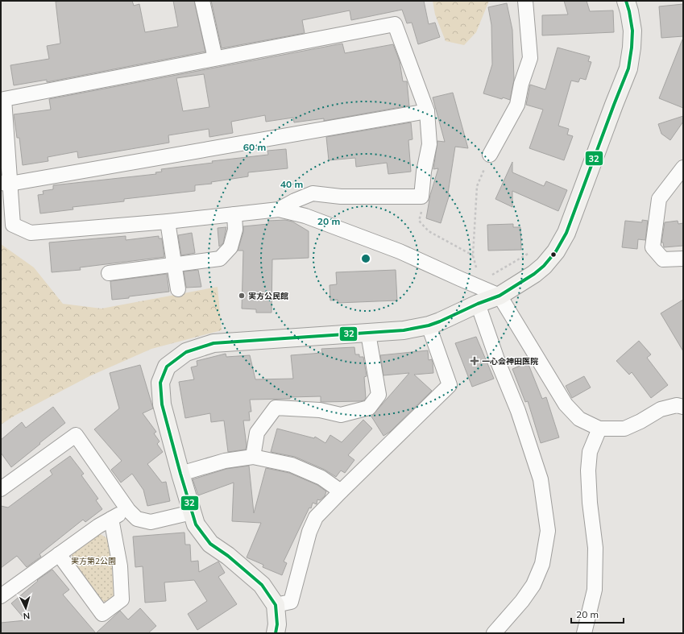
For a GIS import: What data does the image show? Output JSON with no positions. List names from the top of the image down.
{
  "parks": ["実方第2公園"],
  "places": {
    "other": ["実方公民館"],
    "health": ["一心会神田医院"]
  },
  "lines": ["transit line 32"],
  "scale_bar": "20 m",
  "north": "bottom",
  "rings": ["60 m", "40 m", "20 m"]
}
